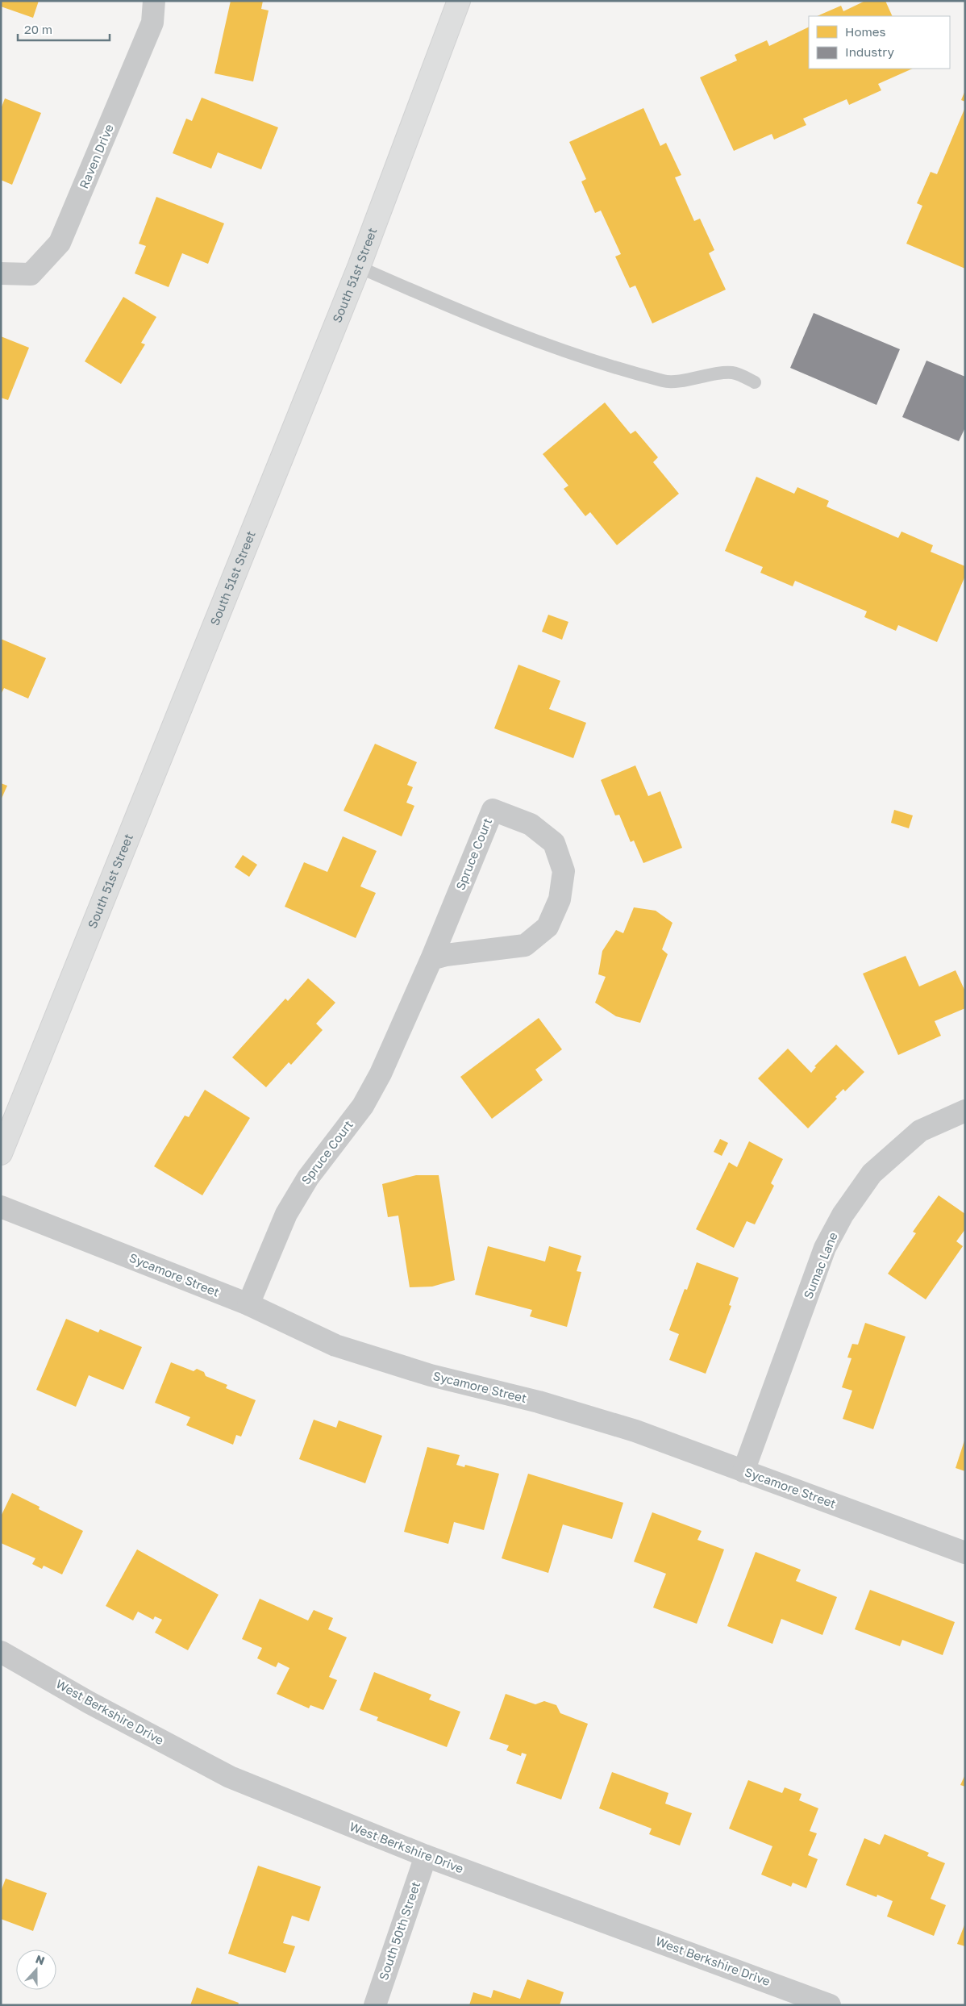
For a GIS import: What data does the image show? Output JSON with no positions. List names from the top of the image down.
{
  "streets": {
    "street": [
      "Raven Drive",
      "South 51st Street",
      "Spruce Court",
      "Sumac Lane",
      "Sycamore Street",
      "West Berkshire Drive",
      "South 50th Street"
    ]
  },
  "crossings": [
    ["Spruce Court", "Sycamore Street"],
    ["Sumac Lane", "Sycamore Street"],
    ["West Berkshire Drive", "South 50th Street"]
  ],
  "legend": ["Homes", "Industry"],
  "scale_bar": "20 m",
  "north": "top"
}
